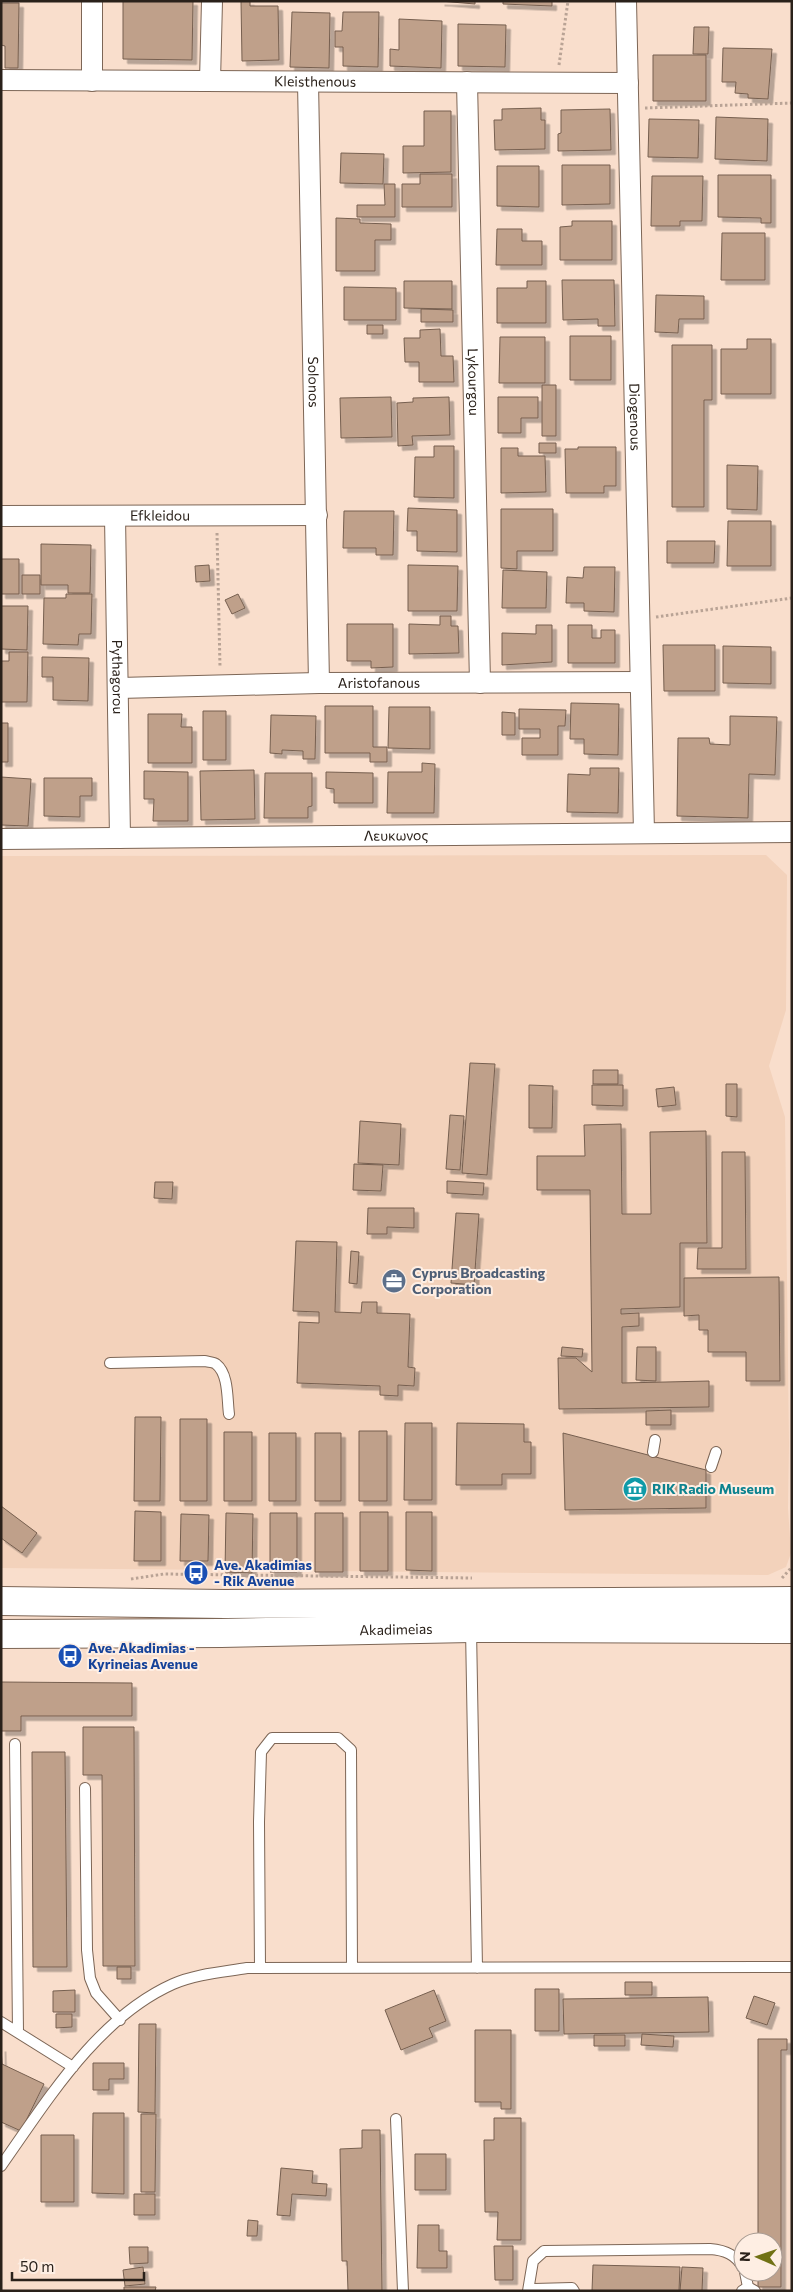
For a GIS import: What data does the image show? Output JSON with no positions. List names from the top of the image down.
{
  "streets": {
    "main road": ["Akadimeias"],
    "street": [
      "Kleisthenous",
      "Lykourgou",
      "Solonos",
      "Diogenous",
      "Efkleidou",
      "Pythagorou",
      "Aristofanous",
      "Λευκωνος"
    ]
  },
  "crossings": [
    ["Kleisthenous", "Lykourgou"],
    ["Kleisthenous", "Solonos"],
    ["Kleisthenous", "Diogenous"],
    ["Lykourgou", "Aristofanous"],
    ["Solonos", "Efkleidou"],
    ["Solonos", "Aristofanous"],
    ["Diogenous", "Aristofanous"],
    ["Diogenous", "Λευκωνος"],
    ["Efkleidou", "Pythagorou"],
    ["Pythagorou", "Aristofanous"],
    ["Pythagorou", "Λευκωνος"]
  ],
  "places": {
    "office": ["Cyprus Broadcasting Corporation"],
    "museum": ["RIK Radio Museum"],
    "bus stop": ["Ave. Akadimias - Rik Avenue", "Ave. Akadimias - Kyrineias Avenue"]
  },
  "scale_bar": "50 m",
  "north": "left"
}
